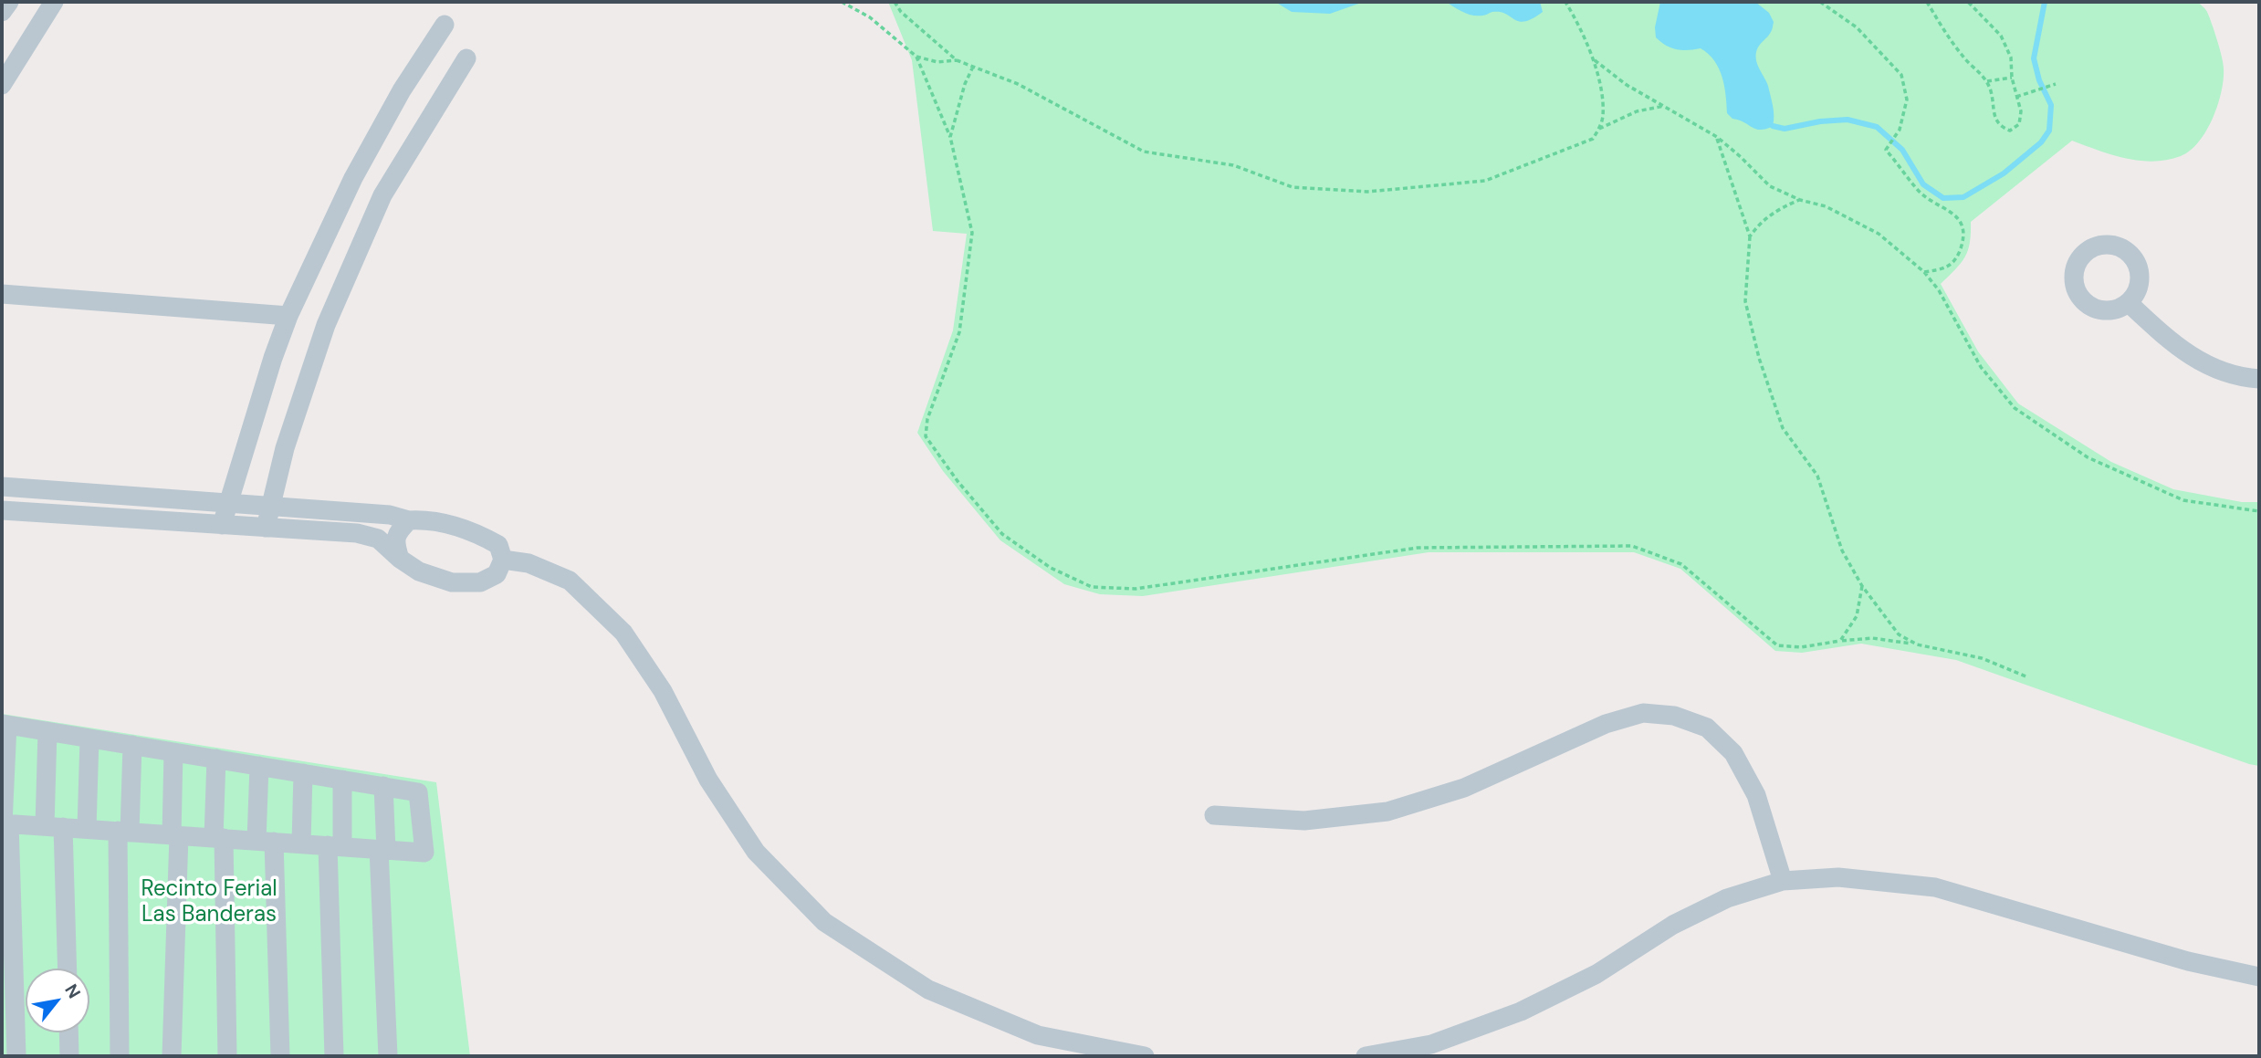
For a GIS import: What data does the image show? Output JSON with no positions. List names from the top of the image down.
{
  "parks": ["Recinto Ferial Las Banderas"],
  "north": "top right"
}
